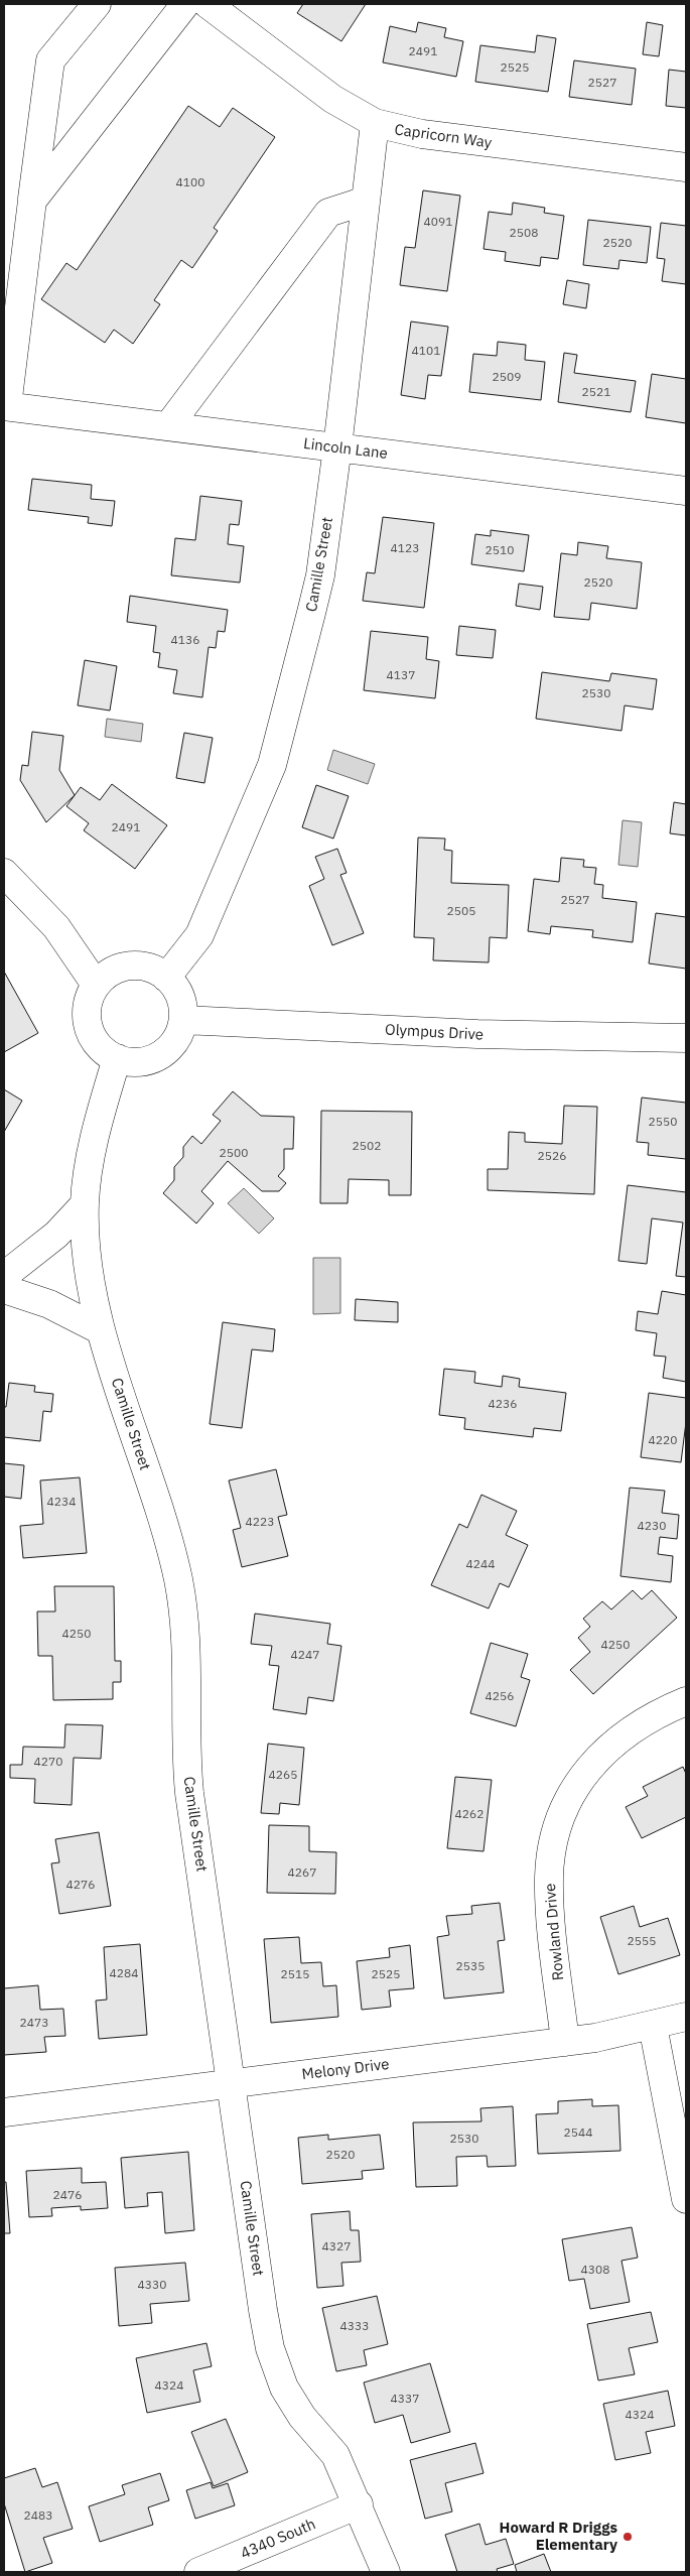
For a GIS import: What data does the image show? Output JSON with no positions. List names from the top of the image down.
{
  "streets": {
    "street": [
      "Capricorn Way",
      "Lincoln Lane",
      "Camille Street",
      "Olympus Drive",
      "Rowland Drive",
      "Melony Drive",
      "4340 South"
    ]
  },
  "crossings": [
    ["Capricorn Way", "Camille Street"],
    ["Lincoln Lane", "Camille Street"],
    ["Camille Street", "Olympus Drive"],
    ["Camille Street", "Melony Drive"],
    ["Camille Street", "4340 South"],
    ["Rowland Drive", "Melony Drive"]
  ],
  "places": ["Howard R Driggs Elementary"],
  "house_numbers": [
    "2491",
    "2525",
    "2527",
    "4100",
    "4091",
    "2508",
    "2520",
    "4101",
    "2509",
    "2521",
    "4123",
    "2510",
    "2520",
    "4136",
    "4137",
    "2530",
    "2491",
    "2527",
    "2505",
    "2550",
    "2502",
    "2500",
    "2526",
    "4236",
    "4220",
    "4234",
    "4223",
    "4230",
    "4244",
    "4250",
    "4250",
    "4247",
    "4256",
    "4270",
    "4265",
    "4262",
    "4267",
    "4276",
    "2555",
    "2535",
    "4284",
    "2515",
    "2525",
    "2473",
    "2544",
    "2530",
    "2520",
    "2476",
    "4327",
    "4308",
    "4330",
    "4333",
    "4324",
    "4337",
    "4324",
    "2483"
  ]
}
